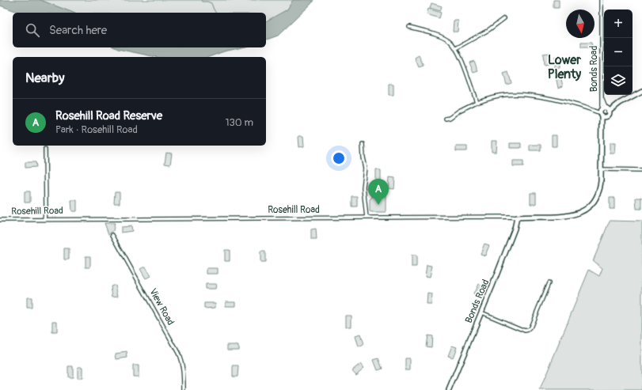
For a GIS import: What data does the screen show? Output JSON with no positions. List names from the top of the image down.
{
  "streets": {
    "street": ["Bonds Road", "Rosehill Road", "View Road"]
  },
  "crossings": [
    ["Bonds Road", "Rosehill Road"]
  ],
  "districts": ["Lower Plenty"],
  "north": "bottom",
  "page": {
    "map_buttons": ["+", "−"],
    "search": "Search here",
    "heading": "Nearby",
    "list": [
      {
        "mark": "A",
        "name": "Rosehill Road Reserve",
        "note": "Park · Rosehill Road",
        "value": "130 m"
      }
    ],
    "pins": "A"
  }
}
